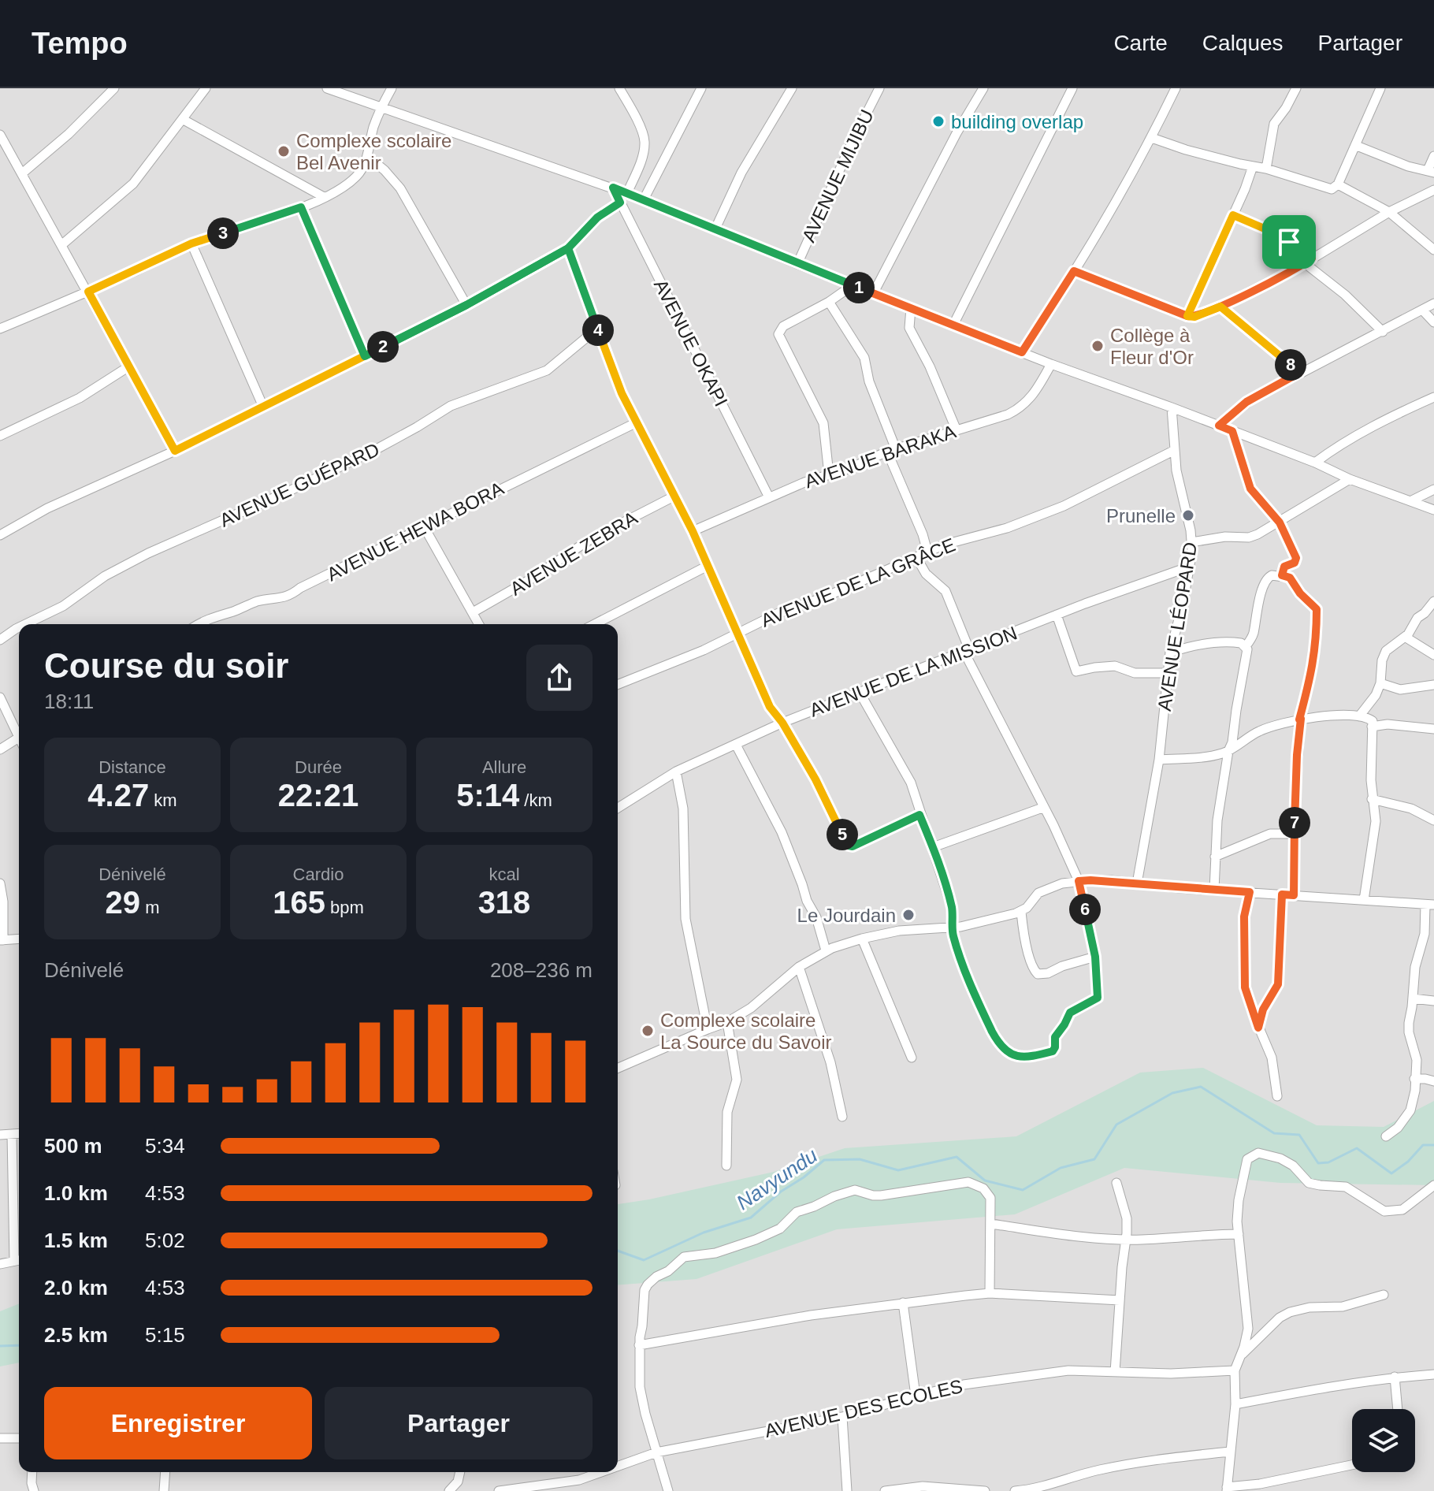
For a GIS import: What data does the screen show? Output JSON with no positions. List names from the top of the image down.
{
  "streets": {
    "street": [
      "AVENUE MIJIBU",
      "AVENUE OKAPI",
      "AVENUE BARAKA",
      "AVENUE GUÉPARD",
      "AVENUE HEWA BORA",
      "AVENUE ZEBRA",
      "AVENUE DE LA GRÂCE",
      "AVENUE LÉOPARD",
      "AVENUE DE LA MISSION",
      "AVENUE DES ECOLES"
    ]
  },
  "crossings": [
    ["AVENUE OKAPI", "AVENUE BARAKA"],
    ["AVENUE DE LA GRÂCE", "AVENUE LÉOPARD"],
    ["AVENUE LÉOPARD", "AVENUE DE LA MISSION"]
  ],
  "water": ["Navyundu"],
  "places": [
    "building overlap",
    "Complexe scolaire Bel Avenir",
    "Collège à Fleur d'Or",
    "Prunelle",
    "Le Jourdain",
    "Complexe scolaire La Source du Savoir"
  ],
  "page": {
    "header": "Tempo",
    "nav": ["Carte", "Calques", "Partager"],
    "pins": [
      "3",
      "1",
      "4",
      "2",
      "8",
      "7",
      "5",
      "6"
    ],
    "heading": ["Course du soir", "18:11"],
    "stats": [
      ["Distance", "4.27 km"],
      ["Durée", "22:21"],
      ["Allure", "5:14 /km"],
      ["Dénivelé", "29 m"],
      ["Cardio", "165 bpm"],
      ["kcal", "318"]
    ],
    "chart": ["Dénivelé", "208–236 m"],
    "list": [
      {
        "name": "500 m",
        "note": "5:34"
      },
      {
        "name": "1.0 km",
        "note": "4:53"
      },
      {
        "name": "1.5 km",
        "note": "5:02"
      },
      {
        "name": "2.0 km",
        "note": "4:53"
      },
      {
        "name": "2.5 km",
        "note": "5:15"
      }
    ],
    "buttons": ["Enregistrer", "Partager"]
  }
}
